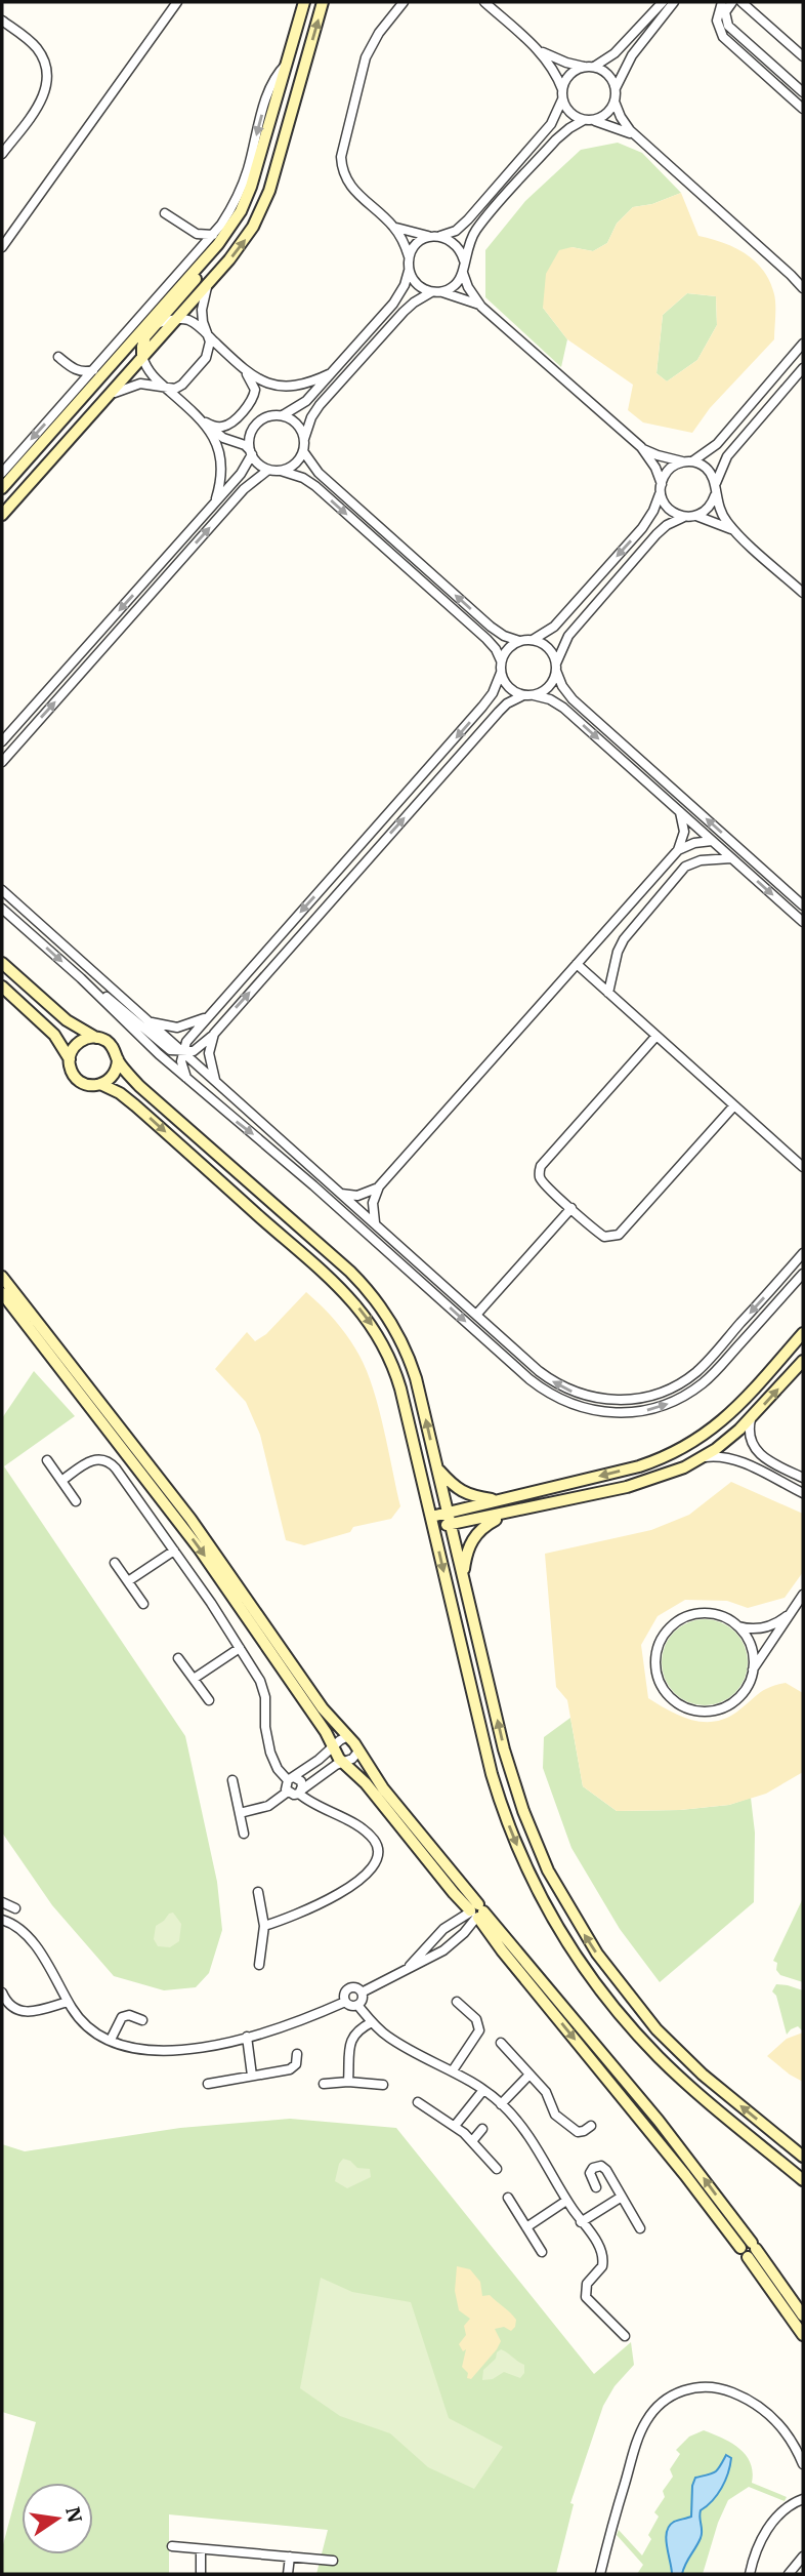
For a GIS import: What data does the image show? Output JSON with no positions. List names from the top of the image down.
{
  "north": "right"
}
